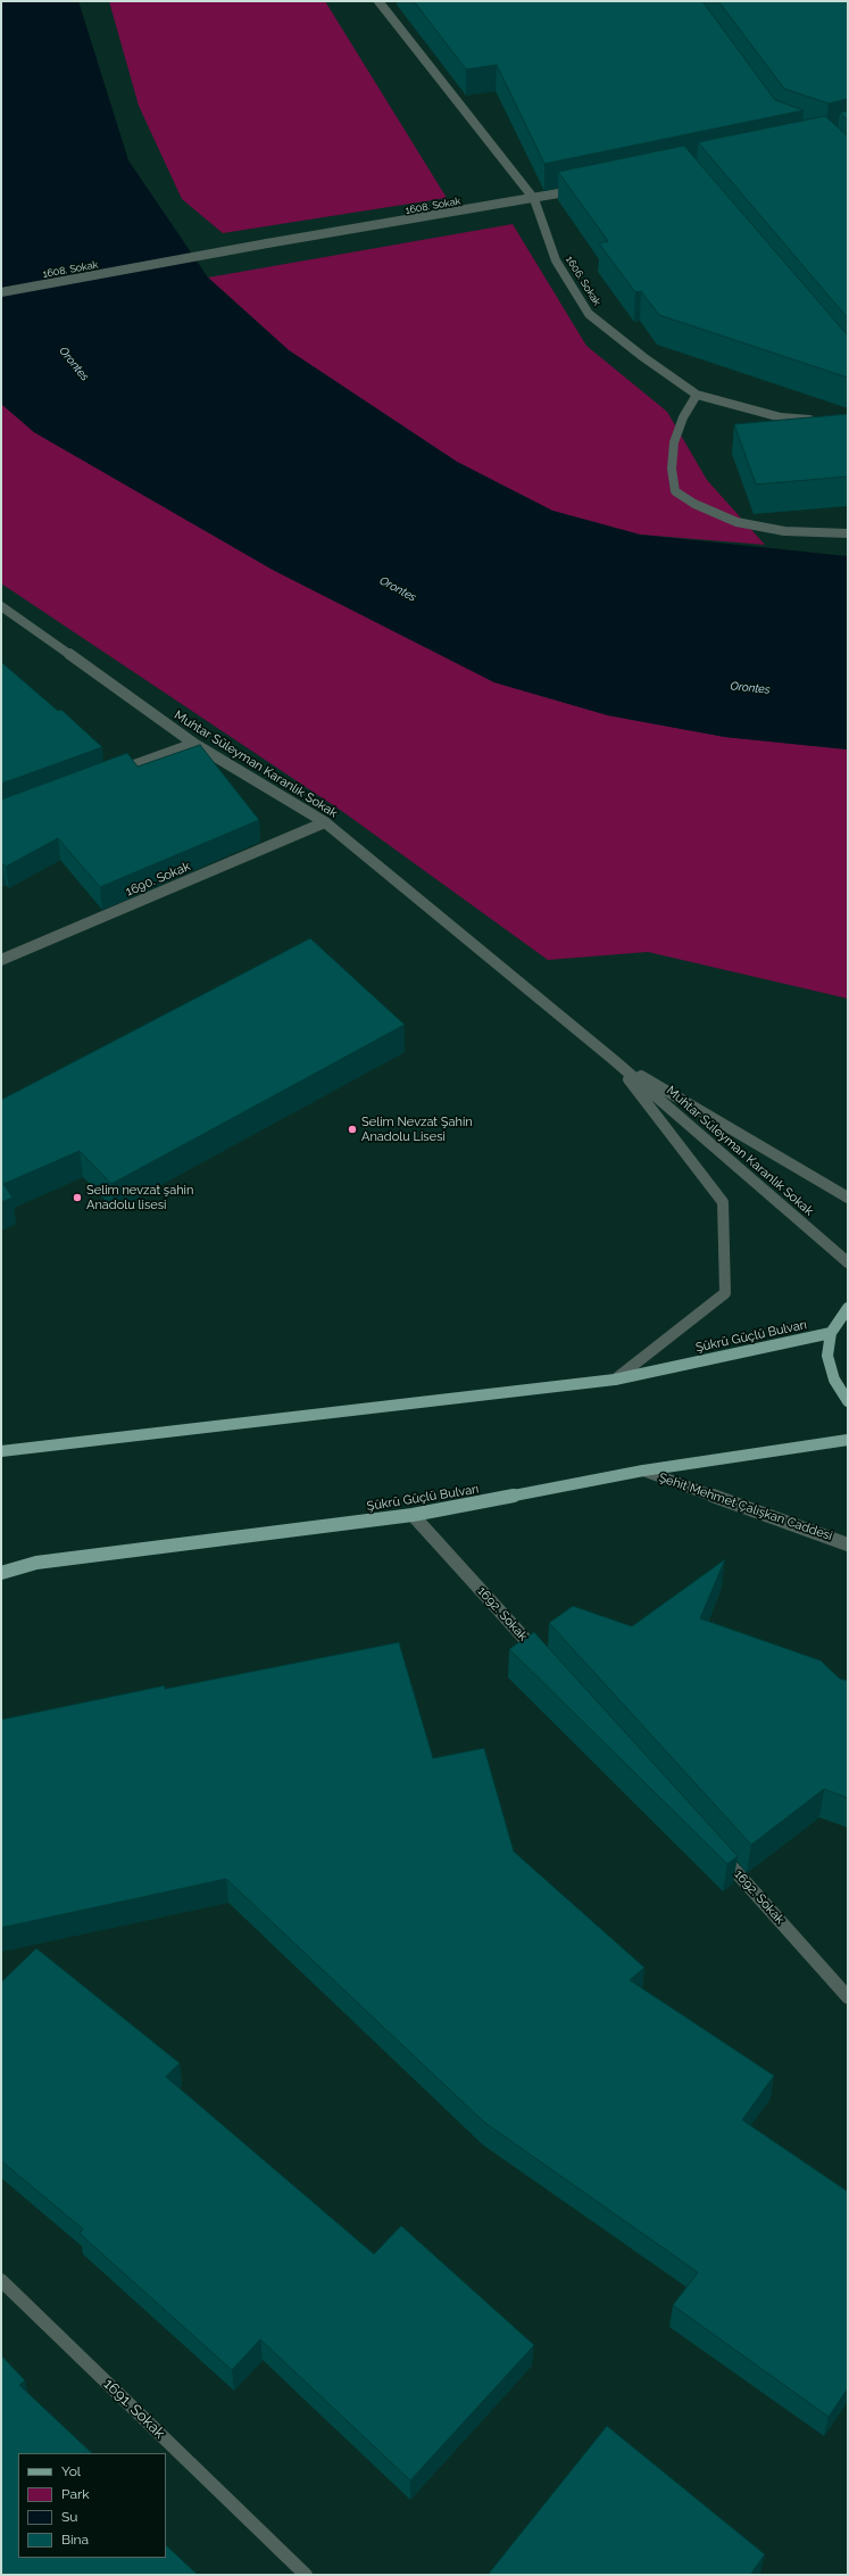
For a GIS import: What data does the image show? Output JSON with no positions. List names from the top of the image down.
{
  "streets": {
    "main road": ["Şükrü Güçlü Bulvarı"],
    "street": [
      "1608. Sokak",
      "1606. Sokak",
      "Muhtar Süleyman Karanlık Sokak",
      "1690. Sokak",
      "Şehit Mehmet Çalışkan Caddesi",
      "1692. Sokak",
      "1691. Sokak"
    ]
  },
  "crossings": [
    ["1608. Sokak", "1606. Sokak"],
    ["Muhtar Süleyman Karanlık Sokak", "1690. Sokak"],
    ["Muhtar Süleyman Karanlık Sokak", "Şükrü Güçlü Bulvarı"],
    ["Şükrü Güçlü Bulvarı", "Şehit Mehmet Çalışkan Caddesi"],
    ["Şükrü Güçlü Bulvarı", "1692. Sokak"]
  ],
  "water": ["Orontes"],
  "places": ["Selim Nevzat Şahin Anadolu Lisesi", "Selim nevzat şahin Anadolu lisesi"],
  "legend": [
    "Yol",
    "Park",
    "Su",
    "Bina"
  ]
}
